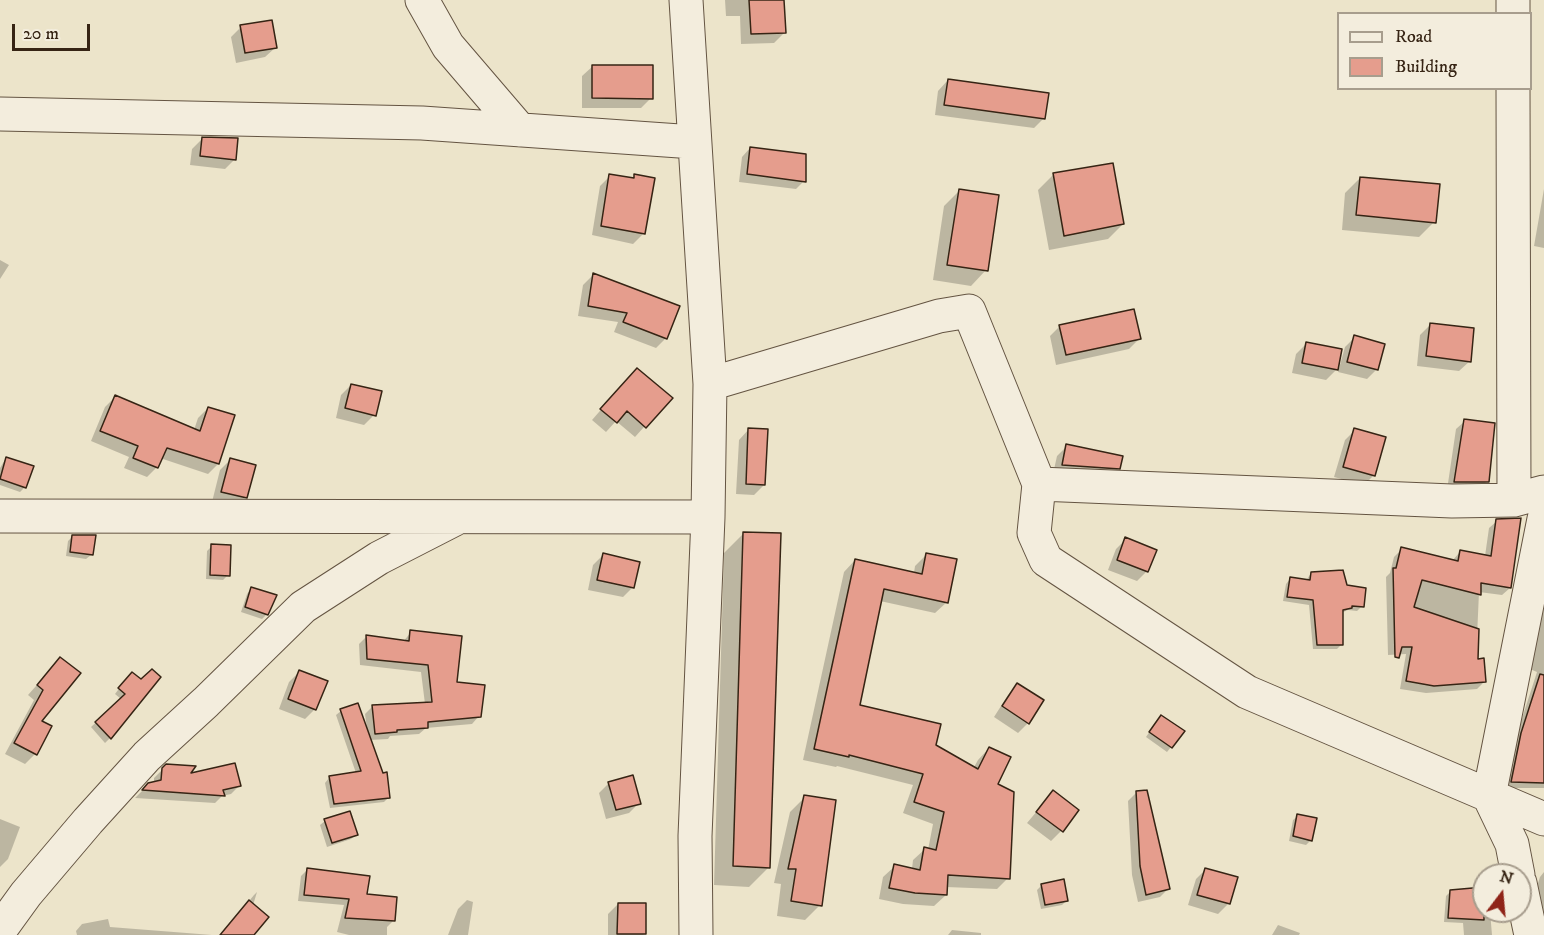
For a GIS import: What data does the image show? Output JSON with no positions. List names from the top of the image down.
{
  "legend": ["Road", "Building"],
  "scale_bar": "20 m",
  "north": "top"
}
